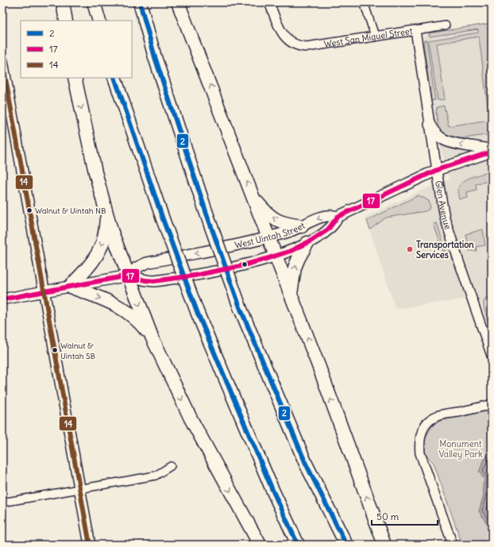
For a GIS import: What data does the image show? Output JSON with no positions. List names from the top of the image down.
{
  "streets": {
    "main road": ["West Uintah Street"],
    "street": ["West San Miguel Street", "Glen Avenue"]
  },
  "crossings": [
    ["West San Miguel Street", "Glen Avenue"],
    ["Glen Avenue", "West Uintah Street"]
  ],
  "parks": ["Monument Valley Park"],
  "places": ["Walnut & Uintah NB", "Transportation Services", "Walnut & Uintah SB"],
  "lines": ["transit line 2", "transit line 14", "transit line 17"],
  "legend": ["2", "17", "14"],
  "scale_bar": "50 m"
}
